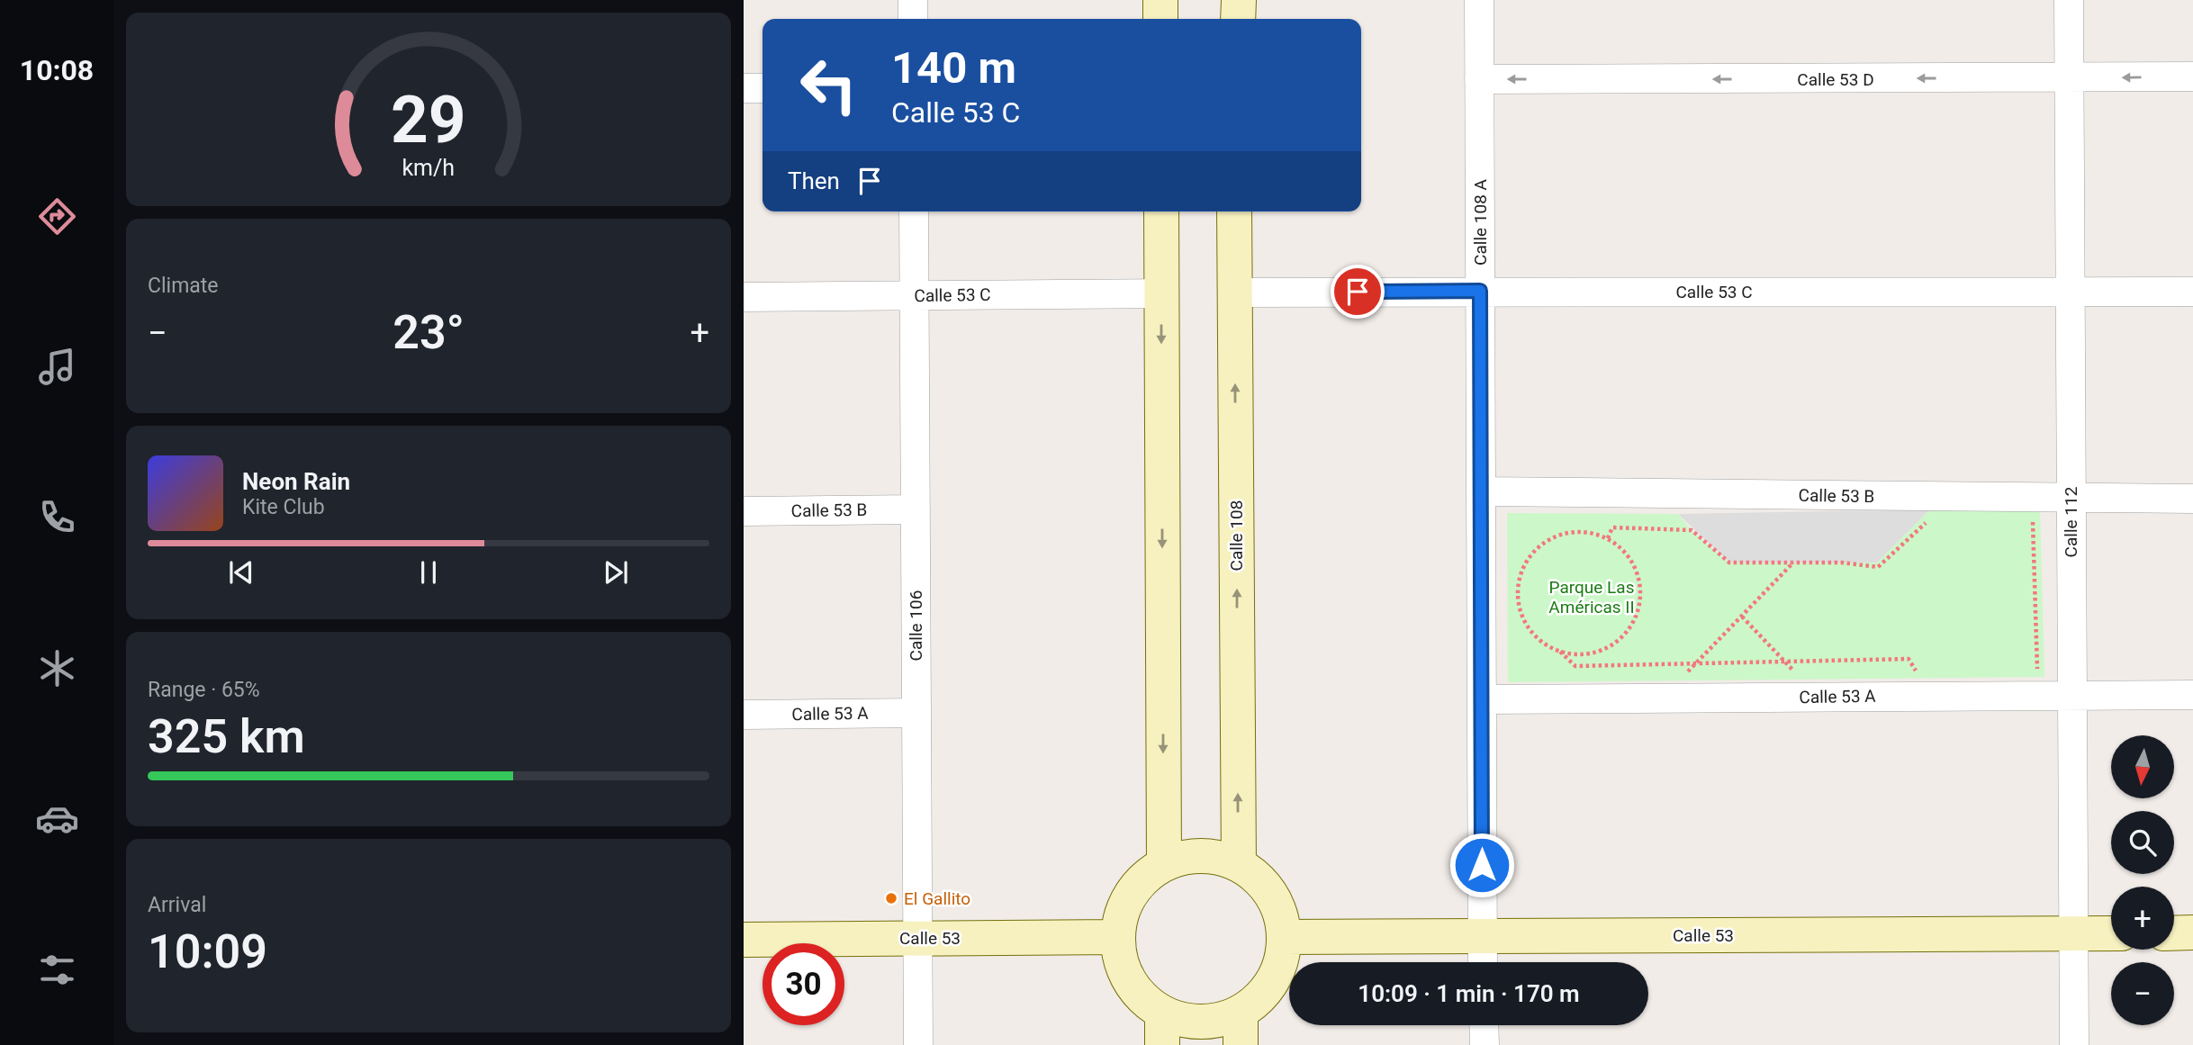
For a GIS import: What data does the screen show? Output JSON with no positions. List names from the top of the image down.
{
  "streets": {
    "main road": ["Calle 108", "Calle 53"],
    "street": [
      "Calle 53 D",
      "Calle 108 A",
      "Calle 53 C",
      "Calle 53 B",
      "Calle 112",
      "Calle 106",
      "Calle 53 A"
    ]
  },
  "crossings": [
    ["Calle 53 D", "Calle 108 A"],
    ["Calle 53 D", "Calle 112"],
    ["Calle 108 A", "Calle 53 C"],
    ["Calle 108 A", "Calle 53 B"],
    ["Calle 108 A", "Calle 53 A"],
    ["Calle 108 A", "Calle 53"],
    ["Calle 53 C", "Calle 112"],
    ["Calle 53 C", "Calle 108"],
    ["Calle 53 C", "Calle 106"],
    ["Calle 53 B", "Calle 112"],
    ["Calle 53 B", "Calle 106"],
    ["Calle 112", "Calle 53 A"],
    ["Calle 112", "Calle 53"],
    ["Calle 108", "Calle 53"],
    ["Calle 106", "Calle 53 A"],
    ["Calle 106", "Calle 53"]
  ],
  "one_way": ["Calle 53 D"],
  "parks": ["Parque Las Américas II"],
  "places": ["El Gallito"],
  "north": "bottom",
  "page": {
    "tabs": "10:08",
    "turn": ["140 m", "Calle 53 C"],
    "then": "Then",
    "tile": [
      "Climate",
      ["Range · 65%", "325 km"],
      ["Arrival", "10:09"]
    ],
    "heat": ["−", "23°", "+"],
    "song": ["Neon Rain", "Kite Club"],
    "map_buttons": ["+", "−"],
    "limit": "30",
    "trip": "10:09 · 1 min · 170 m",
    "gauge": ["29", "km/h"]
  }
}
